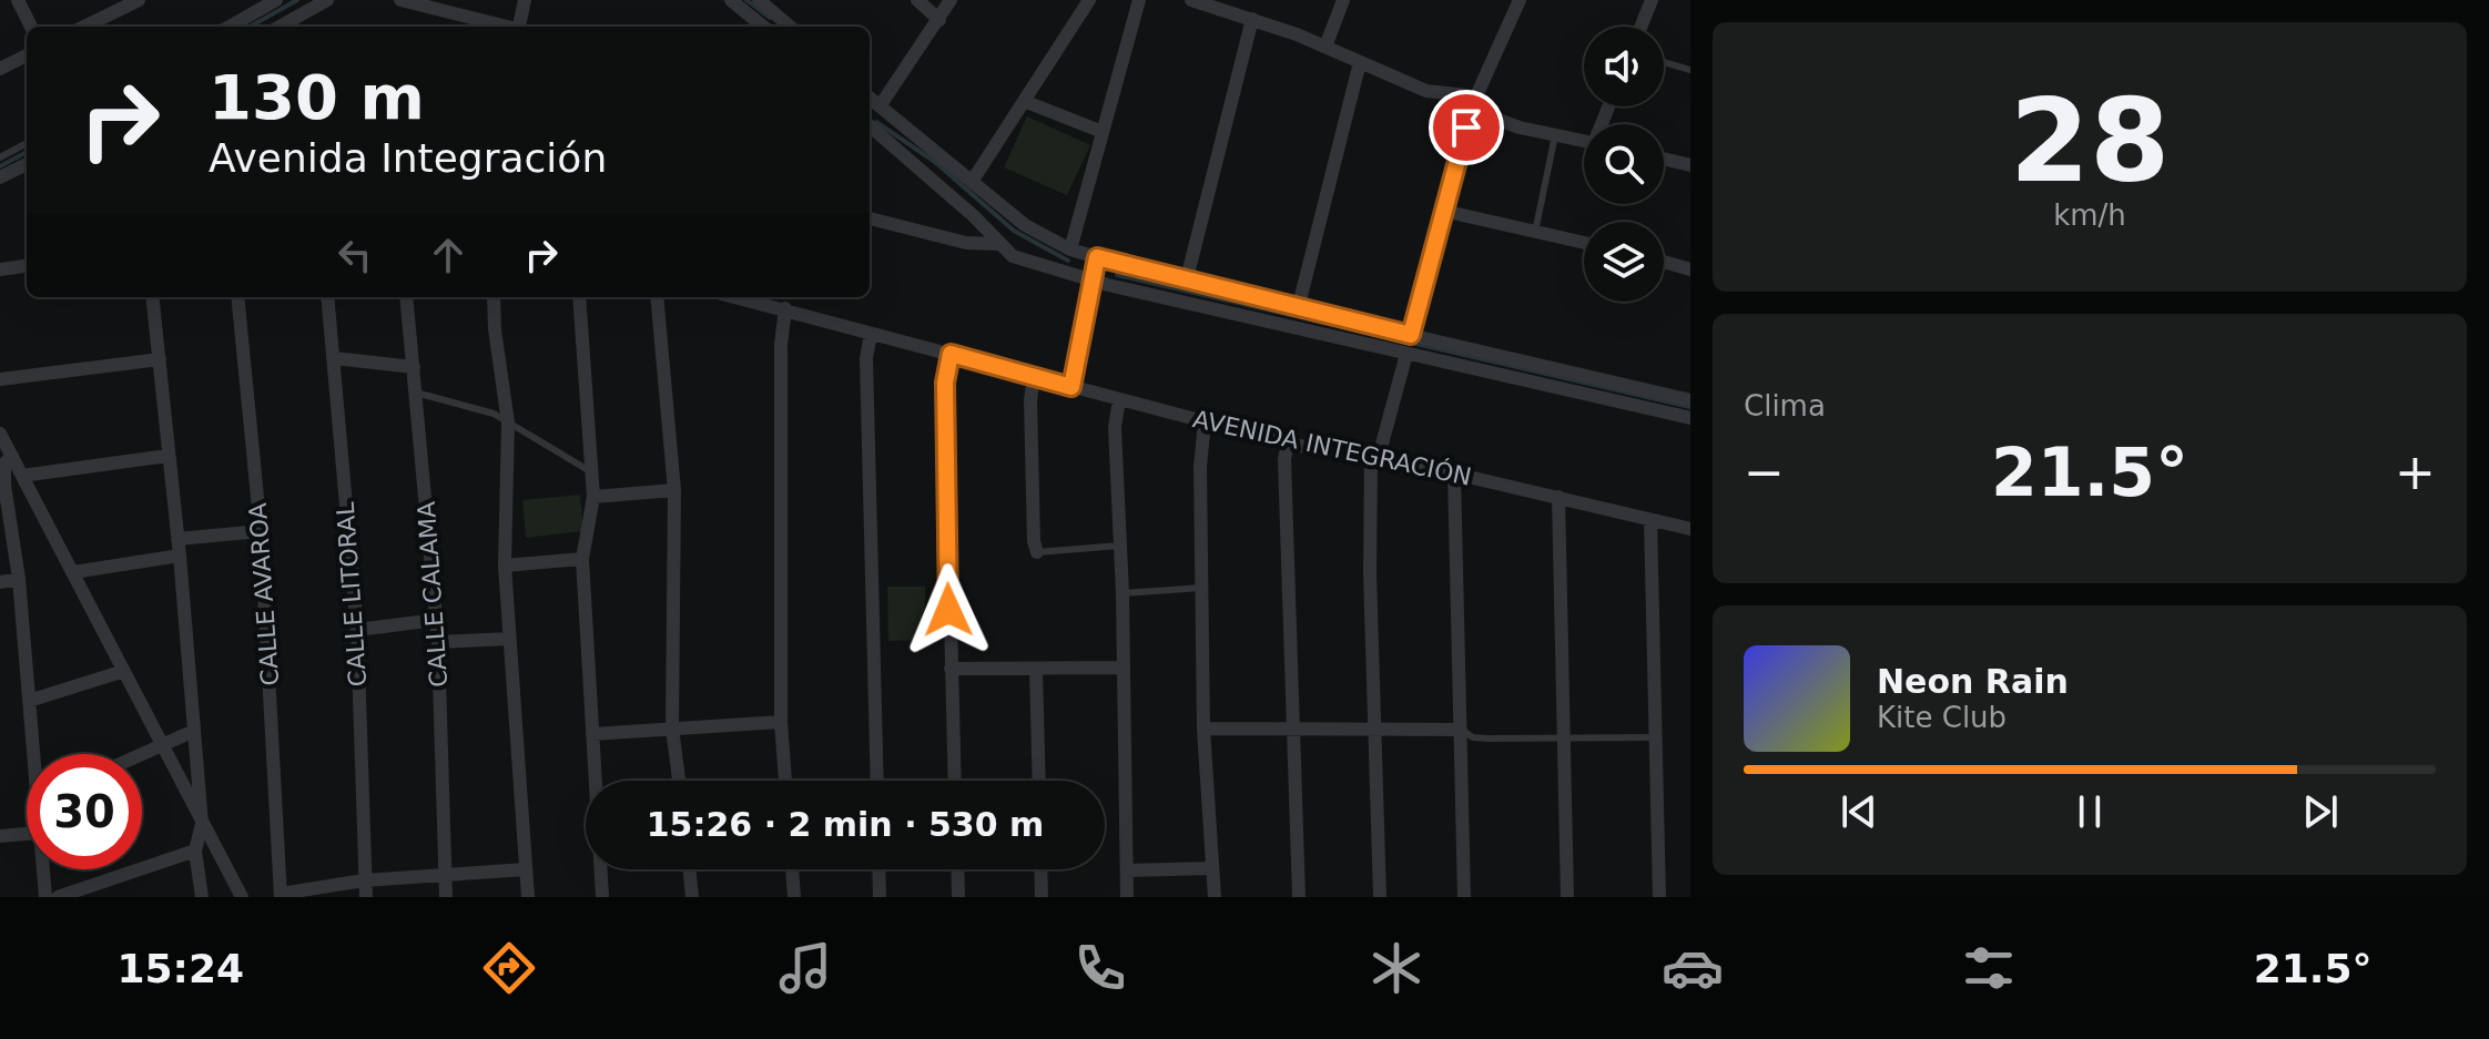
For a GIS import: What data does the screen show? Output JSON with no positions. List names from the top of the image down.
{
  "streets": {
    "street": [
      "AVENIDA INTEGRACIÓN",
      "CALLE AVAROA",
      "CALLE LITORAL",
      "CALLE CALAMA"
    ]
  },
  "page": {
    "tile": [
      ["28", "km/h"],
      "Clima"
    ],
    "turn": ["130 m", "Avenida Integración"],
    "heat": ["−", "21.5°", "+"],
    "song": ["Neon Rain", "Kite Club"],
    "limit": "30",
    "trip": "15:26 · 2 min · 530 m",
    "tabs": ["15:24", "21.5°"]
  }
}
